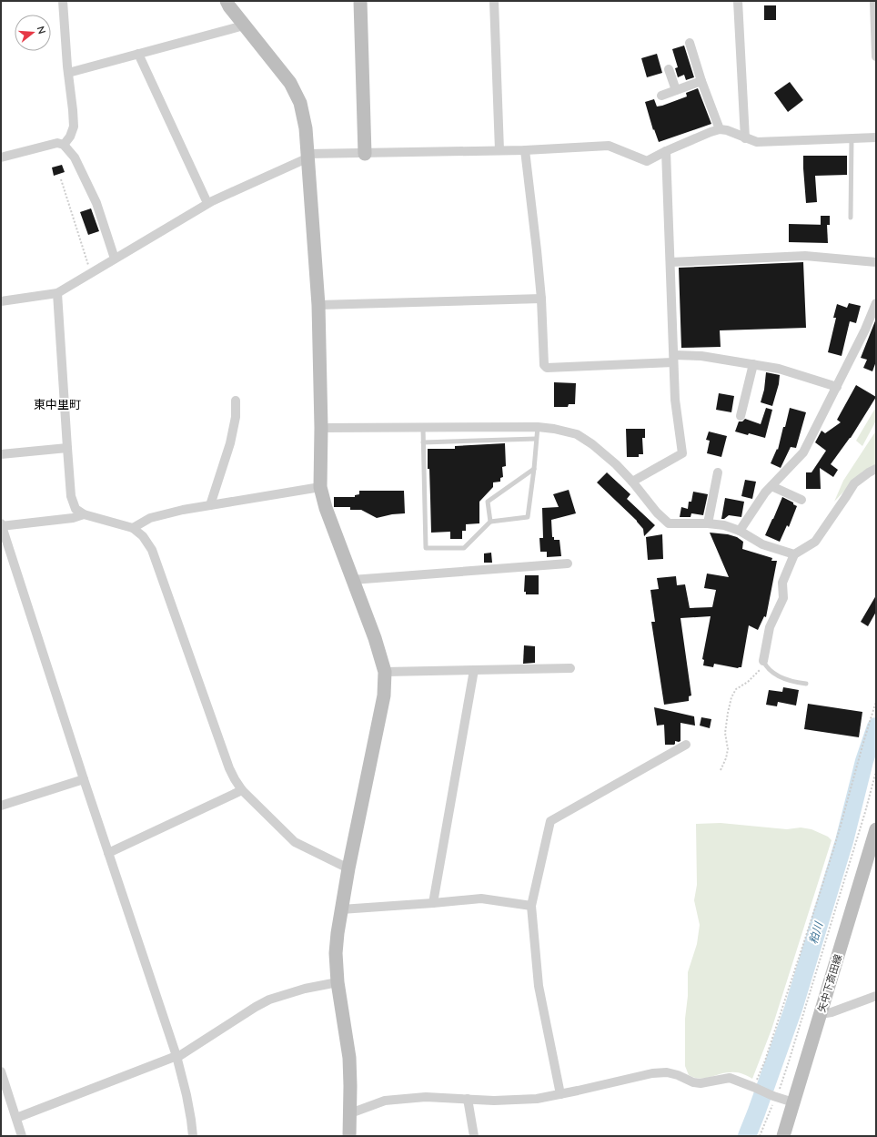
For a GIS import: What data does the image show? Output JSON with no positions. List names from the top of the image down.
{
  "streets": {
    "street": ["矢中下斎田線"]
  },
  "districts": ["東中里町"],
  "water": ["粕川"],
  "north": "right"
}
